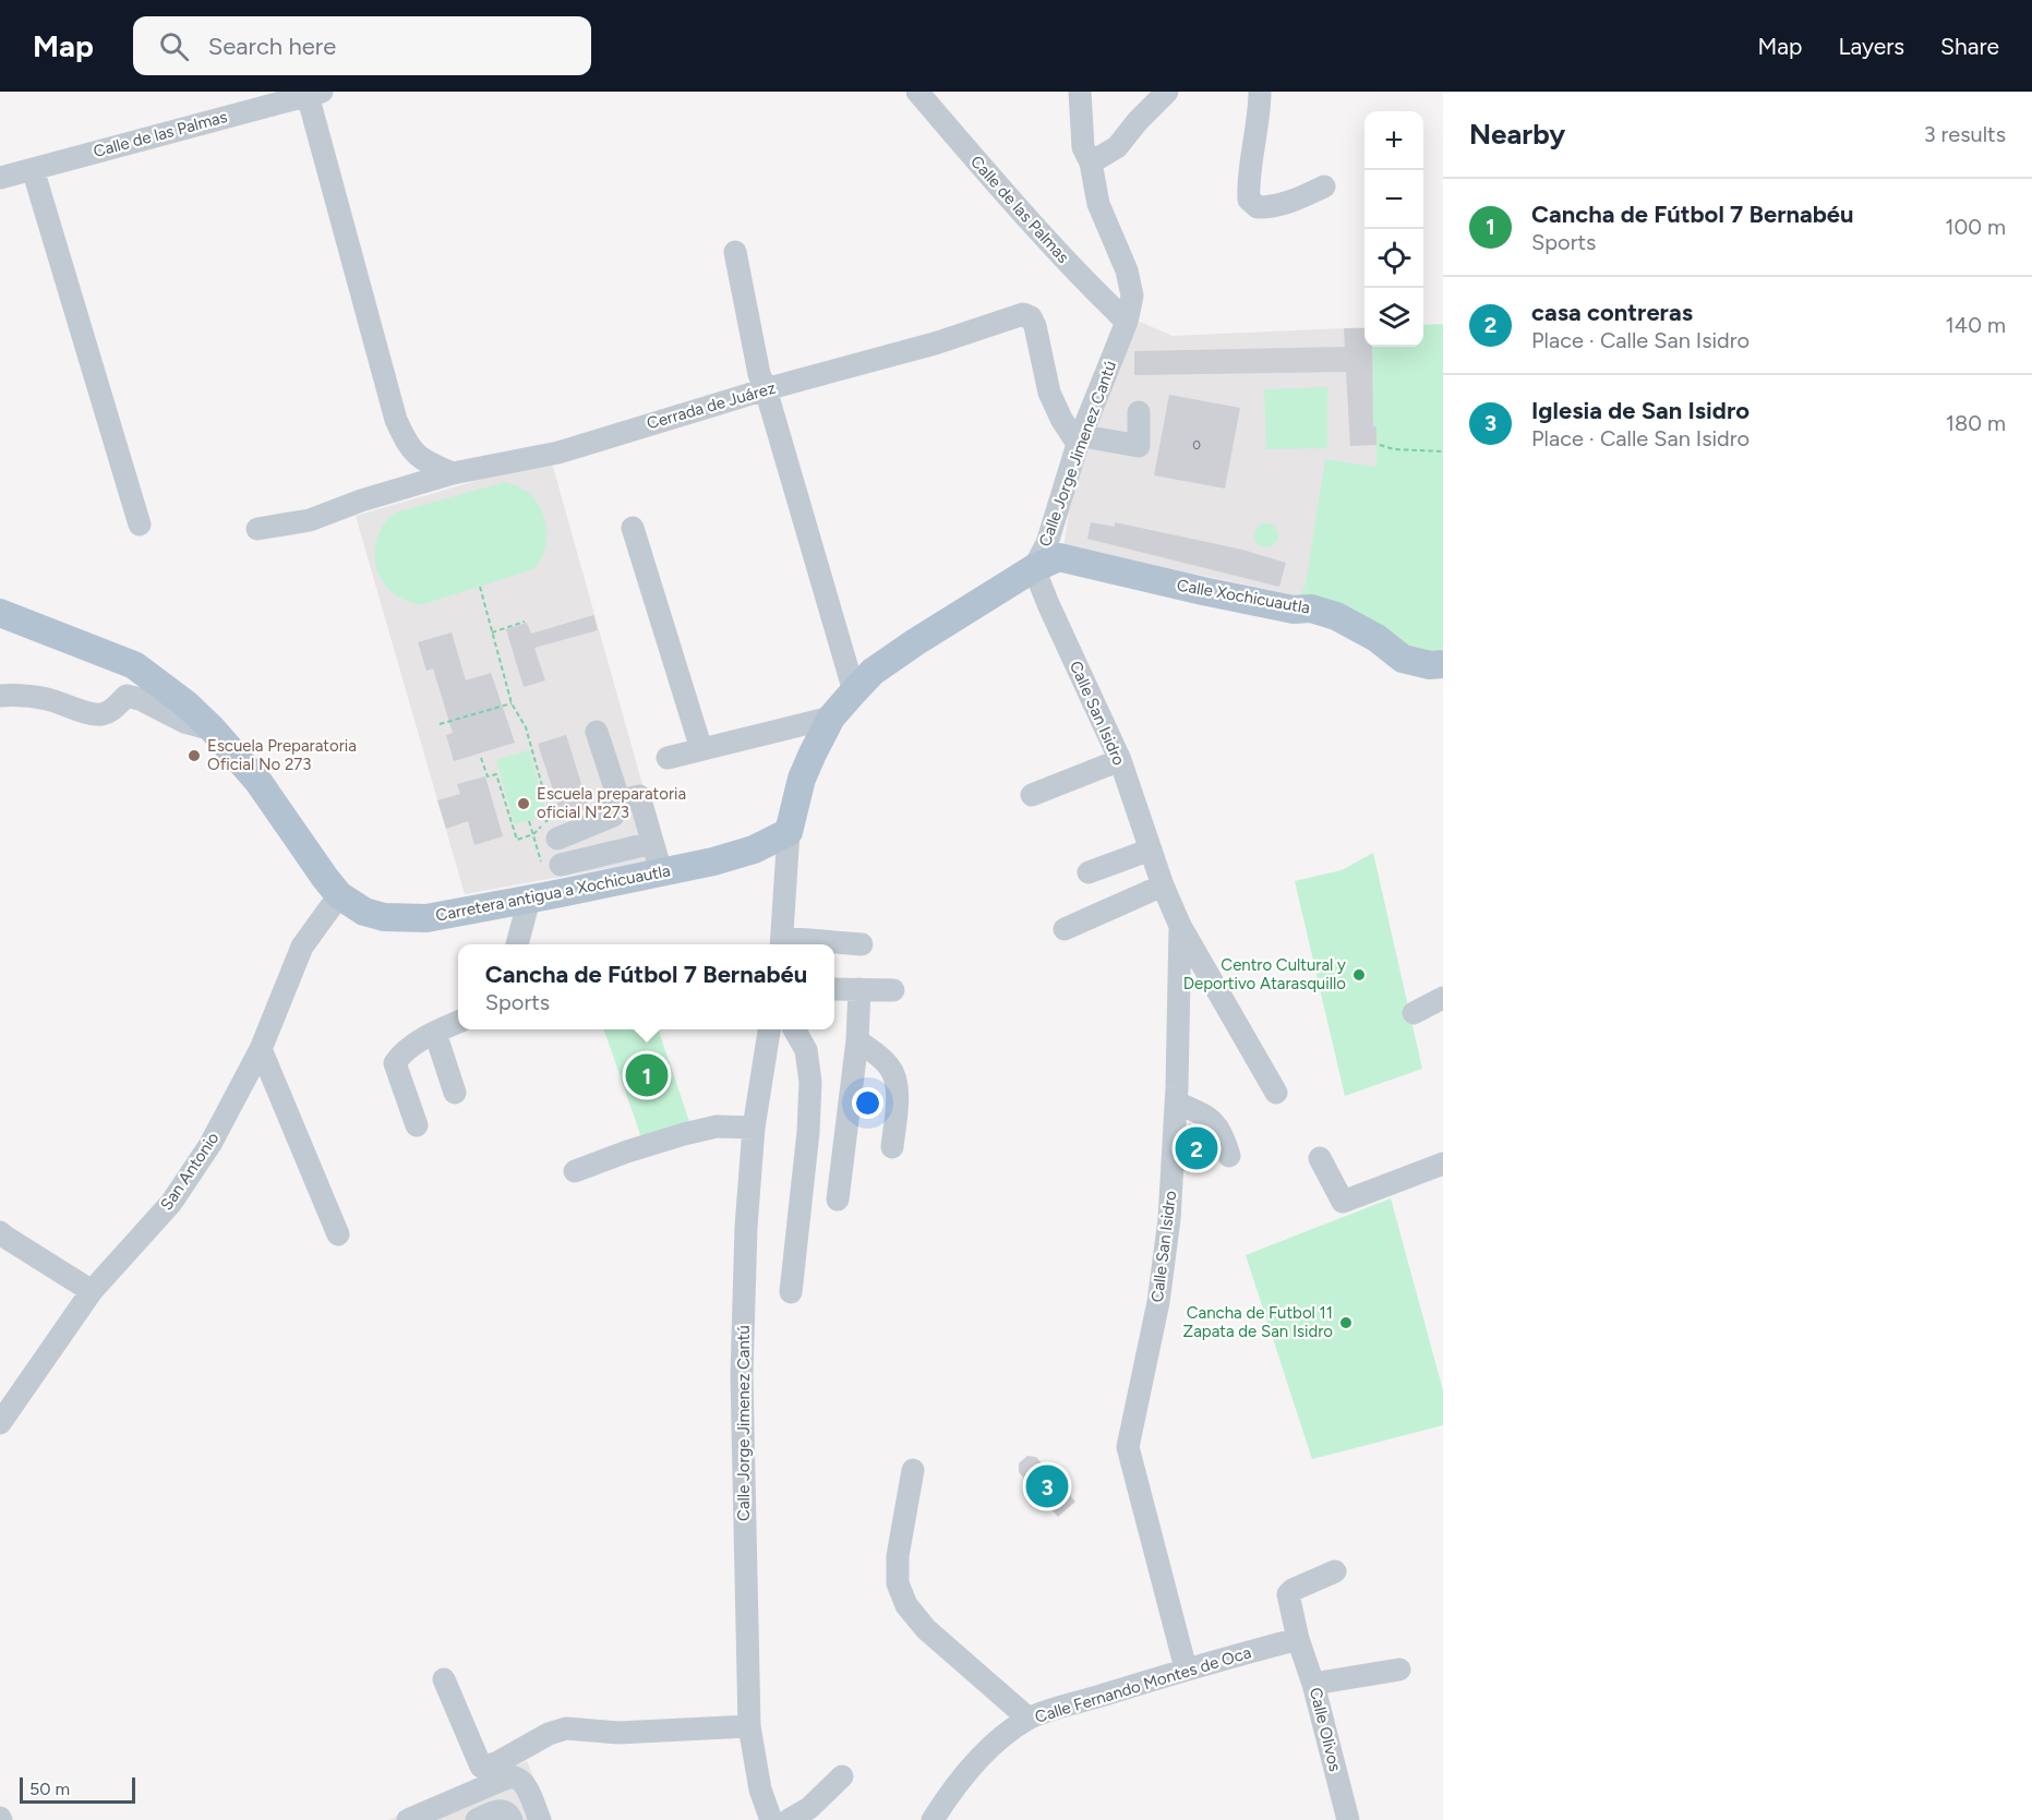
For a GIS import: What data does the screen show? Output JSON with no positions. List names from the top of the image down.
{
  "streets": {
    "main road": ["Calle Xochicuautla", "Carretera antigua a Xochicuautla"],
    "street": [
      "Calle de las Palmas",
      "Cerrada de Juárez",
      "Calle Jorge Jimenez Cantú",
      "Calle San Isidro",
      "San Antonio",
      "Calle Fernando Montes de Oca",
      "Calle Olivos"
    ]
  },
  "crossings": [
    ["Calle de las Palmas", "Calle Jorge Jimenez Cantú"],
    ["Cerrada de Juárez", "Calle Jorge Jimenez Cantú"],
    ["Calle Jorge Jimenez Cantú", "Calle Xochicuautla"],
    ["Calle Jorge Jimenez Cantú", "Calle San Isidro"],
    ["Calle Xochicuautla", "Calle San Isidro"],
    ["Calle San Isidro", "Calle Fernando Montes de Oca"],
    ["Carretera antigua a Xochicuautla", "San Antonio"],
    ["Calle Fernando Montes de Oca", "Calle Olivos"]
  ],
  "places": [
    "Escuela Preparatoria Oficial No 273",
    "Escuela preparatoria oficial N\"273",
    "Centro Cultural y Deportivo Atarasquillo",
    "Cancha de Futbol 11 Zapata de San Isidro"
  ],
  "house_numbers": ["0"],
  "scale_bar": "50 m",
  "page": {
    "header": "Map",
    "search": "Search here",
    "nav": ["Map", "Layers", "Share"],
    "heading": ["Nearby", "3 results"],
    "map_buttons": ["+", "−"],
    "list": [
      {
        "mark": "1",
        "name": "Cancha de Fútbol 7 Bernabéu",
        "note": "Sports",
        "value": "100 m"
      },
      {
        "mark": "2",
        "name": "casa contreras",
        "note": "Place · Calle San Isidro",
        "value": "140 m"
      },
      {
        "mark": "3",
        "name": "Iglesia de San Isidro",
        "note": "Place · Calle San Isidro",
        "value": "180 m"
      }
    ],
    "popup": ["Cancha de Fútbol 7 Bernabéu", "Sports"],
    "pins": ["1", "2", "3"],
    "scale": "50 m"
  }
}
